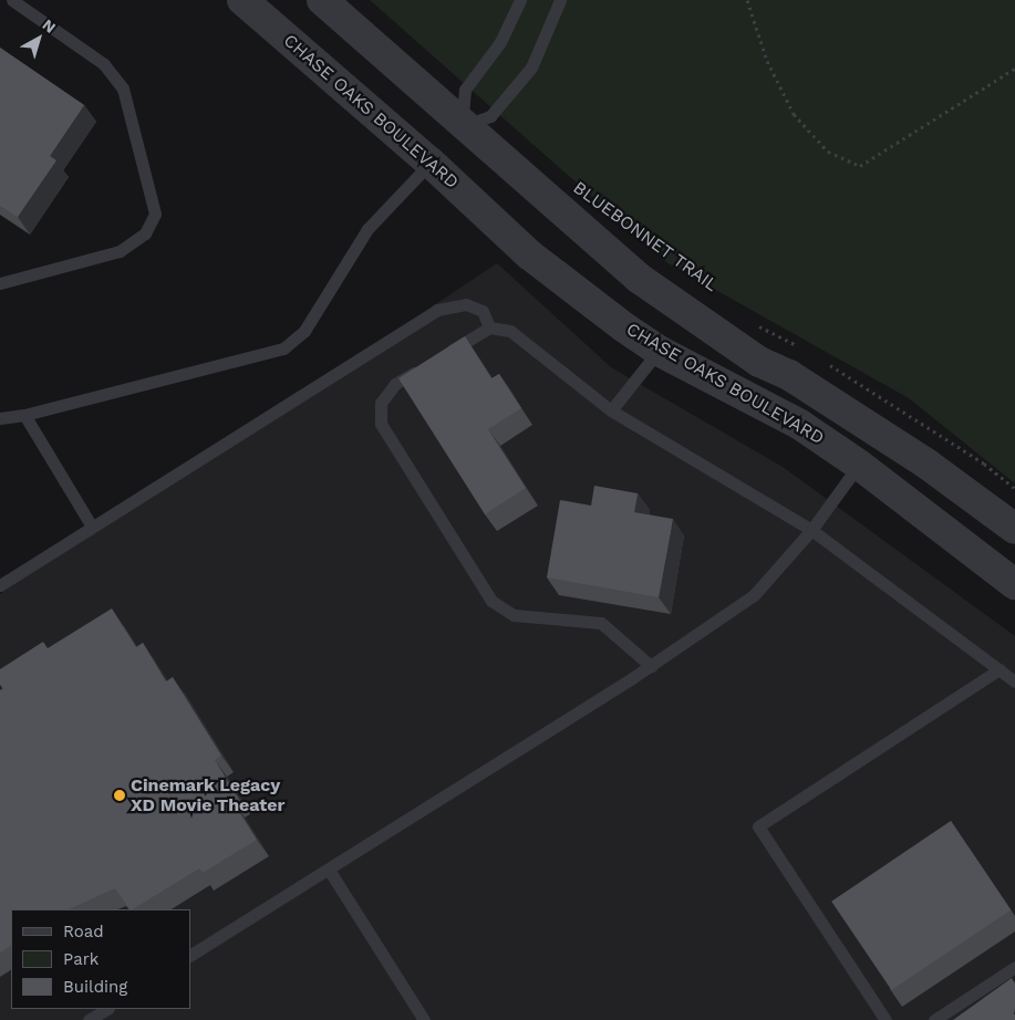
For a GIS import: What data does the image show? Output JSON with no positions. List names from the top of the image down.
{
  "streets": {
    "street": ["CHASE OAKS BOULEVARD"]
  },
  "places": ["Cinemark Legacy XD Movie Theater"],
  "legend": ["Road", "Park", "Building"],
  "north": "top right"
}
